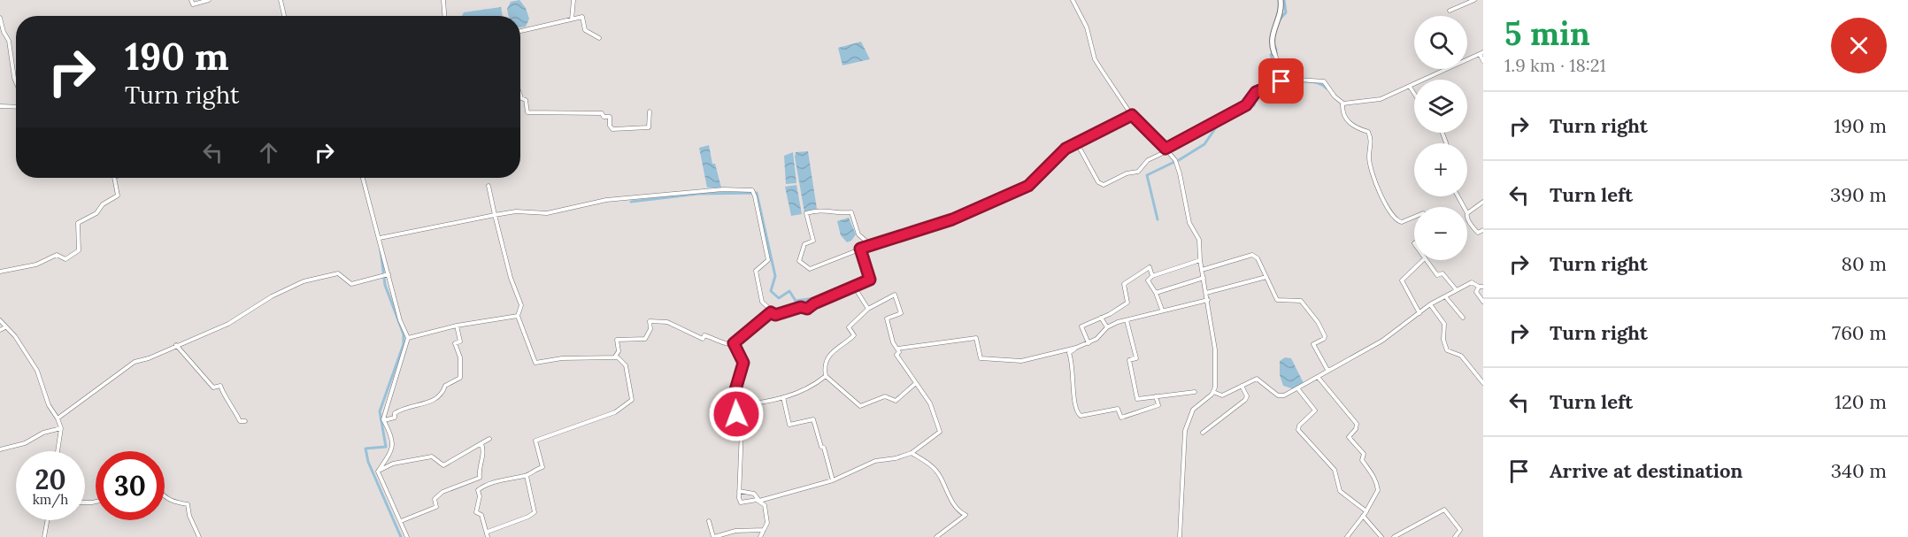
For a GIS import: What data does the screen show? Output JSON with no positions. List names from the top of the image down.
{
  "page": {
    "heading": ["5 min", "1.9 km · 18:21"],
    "map_buttons": ["+", "−"],
    "turn": ["190 m", "Turn right"],
    "list": [
      {
        "name": "Turn right",
        "value": "190 m"
      },
      {
        "name": "Turn left",
        "value": "390 m"
      },
      {
        "name": "Turn right",
        "value": "80 m"
      },
      {
        "name": "Turn right",
        "value": "760 m"
      },
      {
        "name": "Turn left",
        "value": "120 m"
      },
      {
        "name": "Arrive at destination",
        "value": "340 m"
      }
    ],
    "speed": "20 km/h",
    "limit": "30"
  }
}
